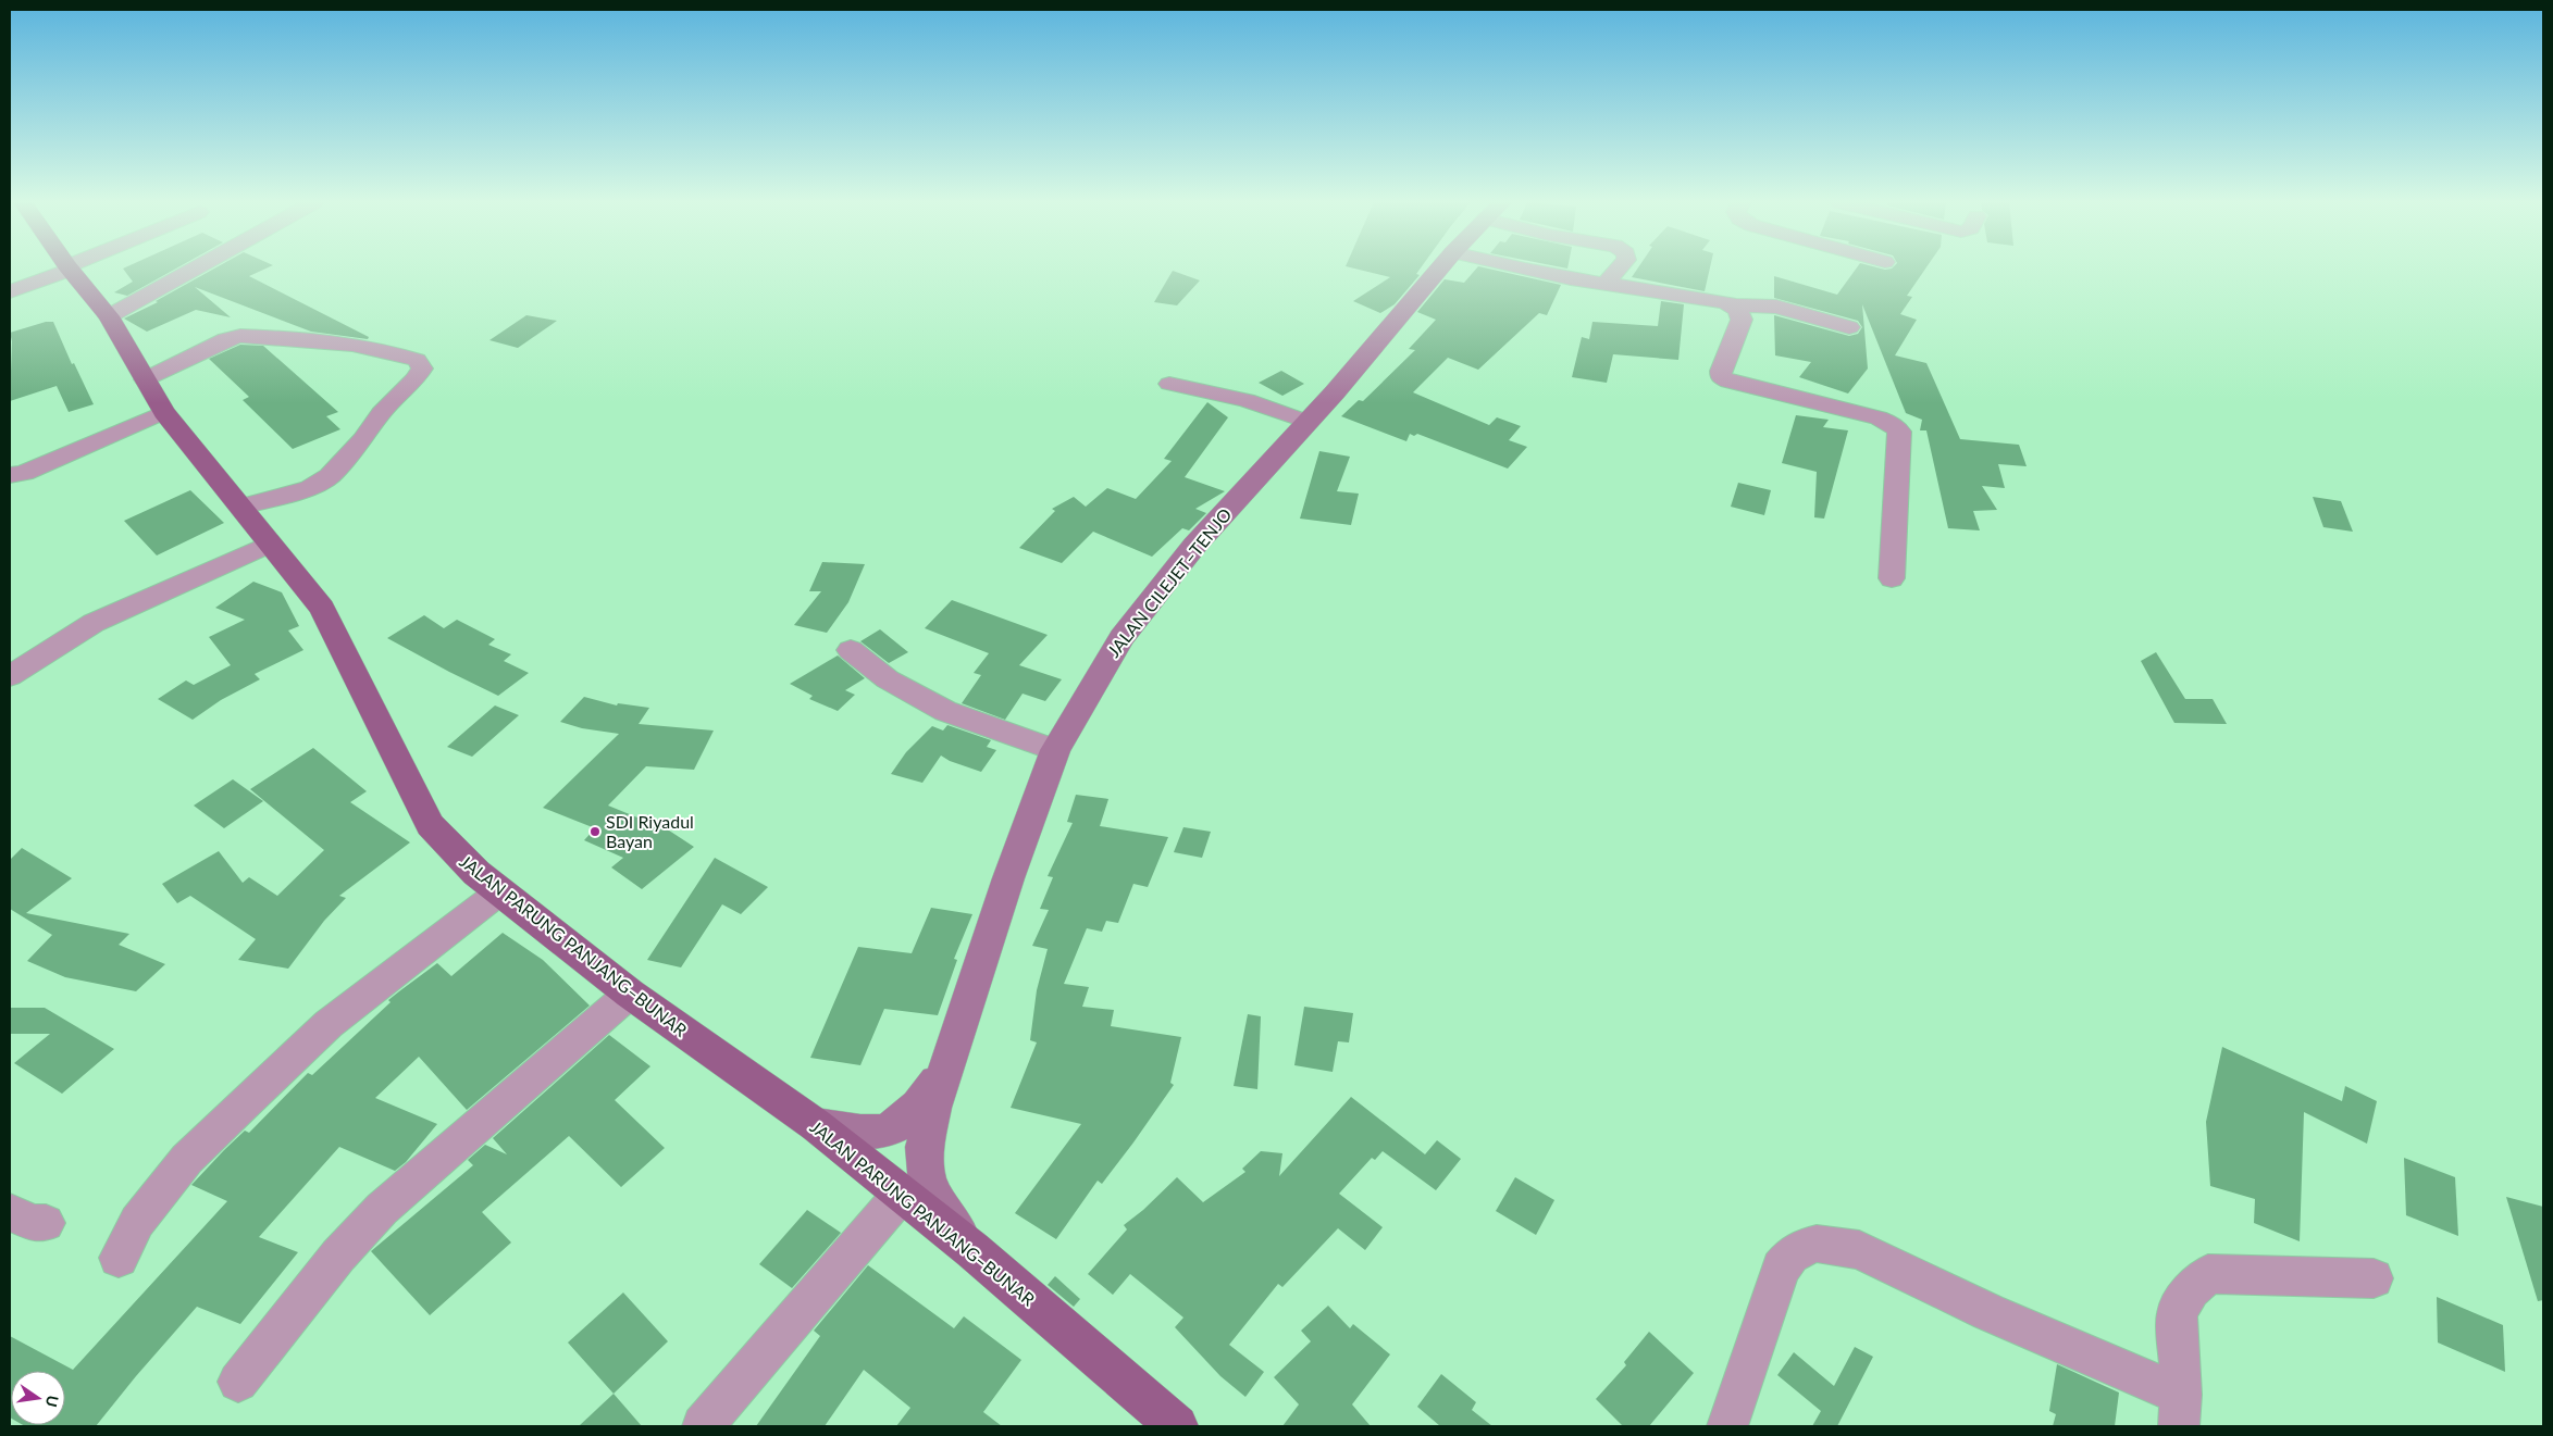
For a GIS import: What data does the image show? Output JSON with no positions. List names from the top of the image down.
{
  "streets": {
    "main road": ["JALAN CILEJET–TENJO", "JALAN PARUNG PANJANG–BUNAR"]
  },
  "crossings": [
    ["JALAN CILEJET–TENJO", "JALAN PARUNG PANJANG–BUNAR"]
  ],
  "places": ["SDI Riyadul Bayan"],
  "north": "right"
}
